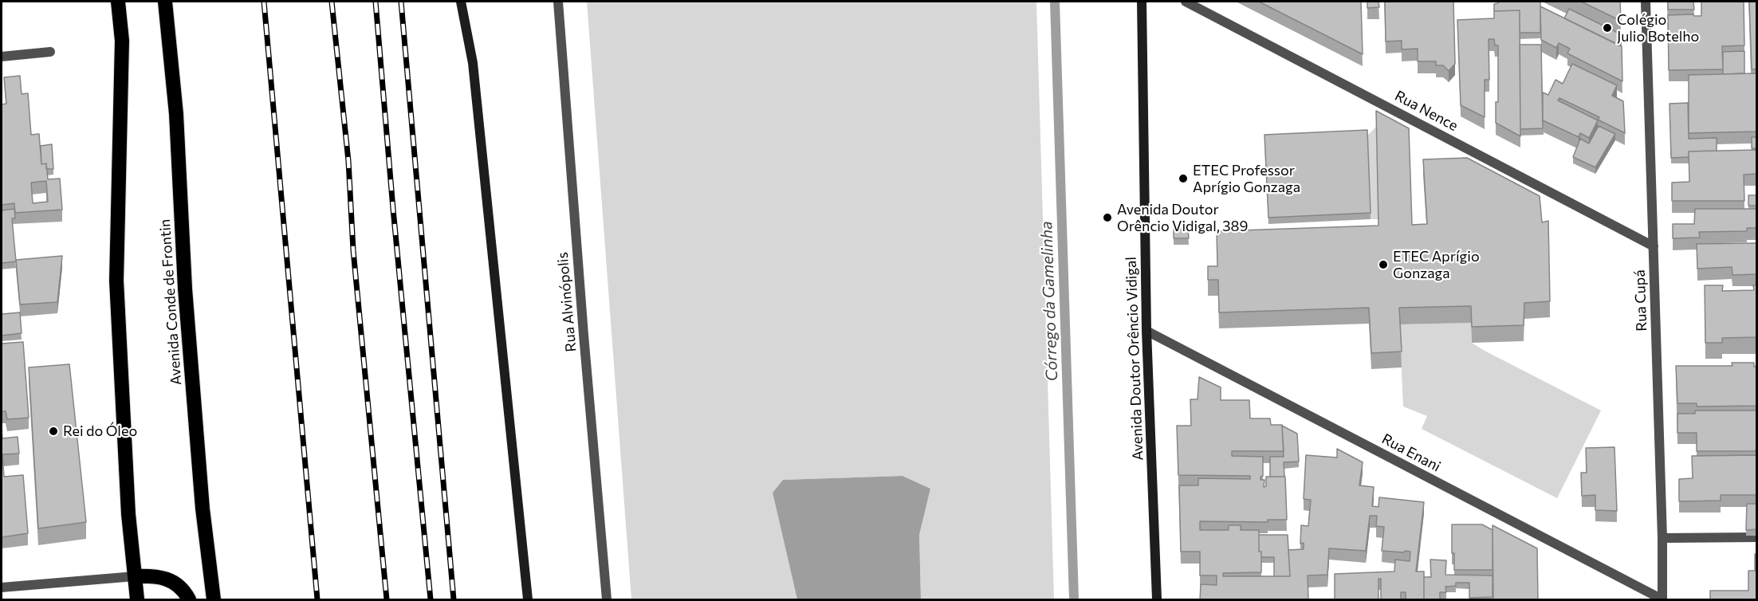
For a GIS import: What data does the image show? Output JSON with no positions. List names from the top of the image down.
{
  "streets": {
    "highway": ["Avenida Conde de Frontin"],
    "street": [
      "Rua Nence",
      "Rua Cupá",
      "Rua Alvinópolis",
      "Avenida Doutor Orêncio Vidigal",
      "Rua Enani"
    ]
  },
  "crossings": [
    ["Rua Nence", "Rua Cupá"],
    ["Rua Cupá", "Rua Enani"],
    ["Avenida Doutor Orêncio Vidigal", "Rua Enani"]
  ],
  "water": ["Córrego da Gamelinha"],
  "places": [
    "Colégio Julio Botelho",
    "ETEC Professor Aprígio Gonzaga",
    "Avenida Doutor Orêncio Vidigal, 389",
    "ETEC Aprígio Gonzaga",
    "Rei do Óleo"
  ]
}
